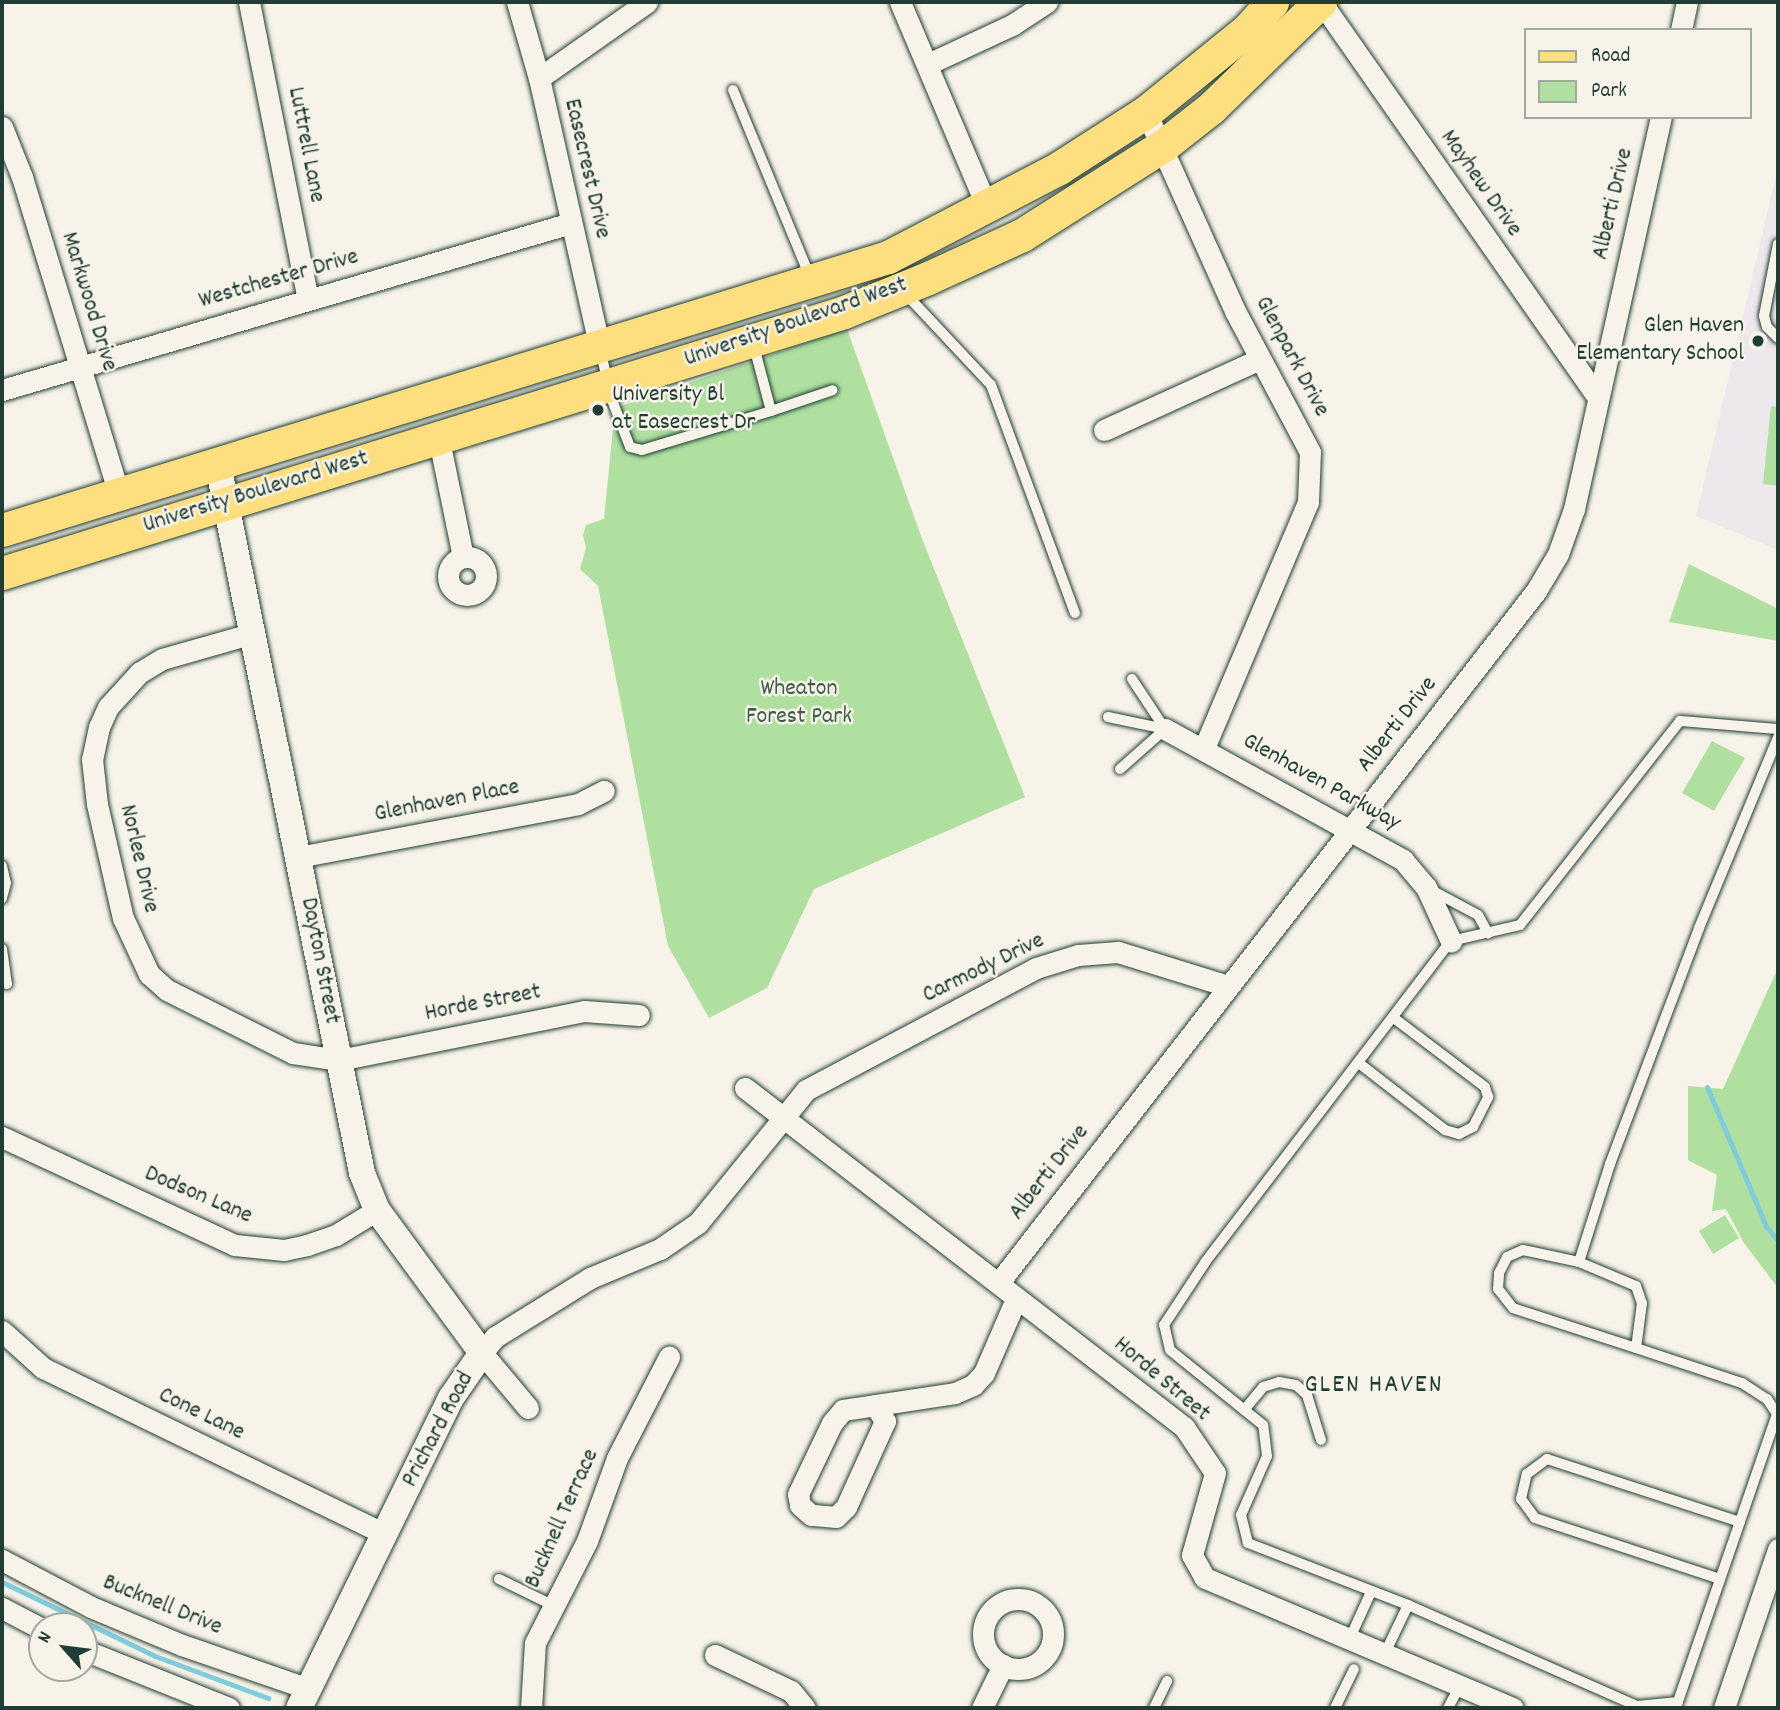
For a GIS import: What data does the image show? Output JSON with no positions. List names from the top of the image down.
{
  "streets": {
    "main road": ["University Boulevard West"],
    "street": [
      "Luttrell Lane",
      "Easecrest Drive",
      "Mayhew Drive",
      "Alberti Drive",
      "Westchester Drive",
      "Markwood Drive",
      "Glenpark Drive",
      "Glenhaven Parkway",
      "Glenhaven Place",
      "Norlee Drive",
      "Dayton Street",
      "Carmody Drive",
      "Horde Street",
      "Dodson Lane",
      "Cone Lane",
      "Prichard Road",
      "Bucknell Terrace",
      "Bucknell Drive"
    ]
  },
  "crossings": [
    ["Luttrell Lane", "Westchester Drive"],
    ["Easecrest Drive", "Westchester Drive"],
    ["Easecrest Drive", "University Boulevard West"],
    ["Mayhew Drive", "Alberti Drive"],
    ["Mayhew Drive", "University Boulevard West"],
    ["Alberti Drive", "Glenhaven Parkway"],
    ["Alberti Drive", "Carmody Drive"],
    ["Alberti Drive", "Horde Street"],
    ["Westchester Drive", "Markwood Drive"],
    ["Markwood Drive", "University Boulevard West"],
    ["University Boulevard West", "Glenpark Drive"],
    ["University Boulevard West", "Dayton Street"],
    ["Glenpark Drive", "Glenhaven Parkway"],
    ["Glenhaven Place", "Dayton Street"],
    ["Norlee Drive", "Dayton Street"],
    ["Norlee Drive", "Horde Street"],
    ["Dayton Street", "Horde Street"],
    ["Dayton Street", "Dodson Lane"],
    ["Dayton Street", "Prichard Road"],
    ["Carmody Drive", "Horde Street"],
    ["Carmody Drive", "Prichard Road"],
    ["Horde Street", "Prichard Road"],
    ["Cone Lane", "Prichard Road"],
    ["Prichard Road", "Bucknell Drive"]
  ],
  "districts": ["GLEN HAVEN"],
  "parks": ["Wheaton Forest Park"],
  "places": ["Glen Haven Elementary School", "University Bl at Easecrest Dr"],
  "legend": ["Road", "Park"],
  "north": "top left"
}
